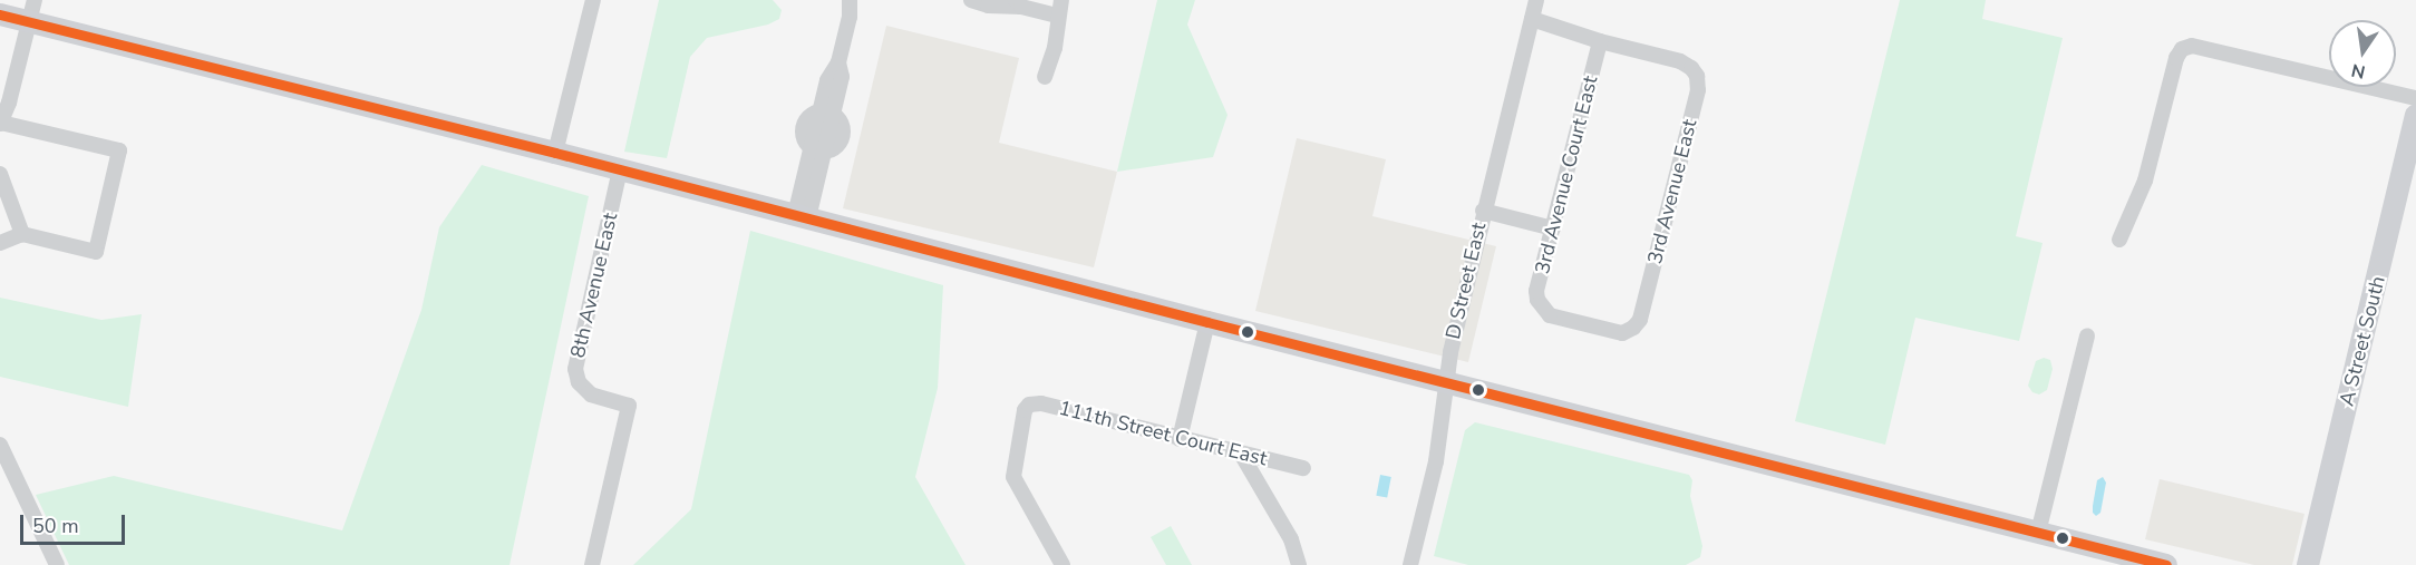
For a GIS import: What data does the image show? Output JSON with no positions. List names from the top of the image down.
{
  "streets": {
    "main road": ["A Street South"],
    "street": [
      "3rd Avenue Court East",
      "3rd Avenue East",
      "D Street East",
      "8th Avenue East",
      "111th Street Court East"
    ]
  },
  "crossings": [
    ["3rd Avenue Court East", "3rd Avenue East"]
  ],
  "scale_bar": "50 m",
  "north": "bottom"
}
